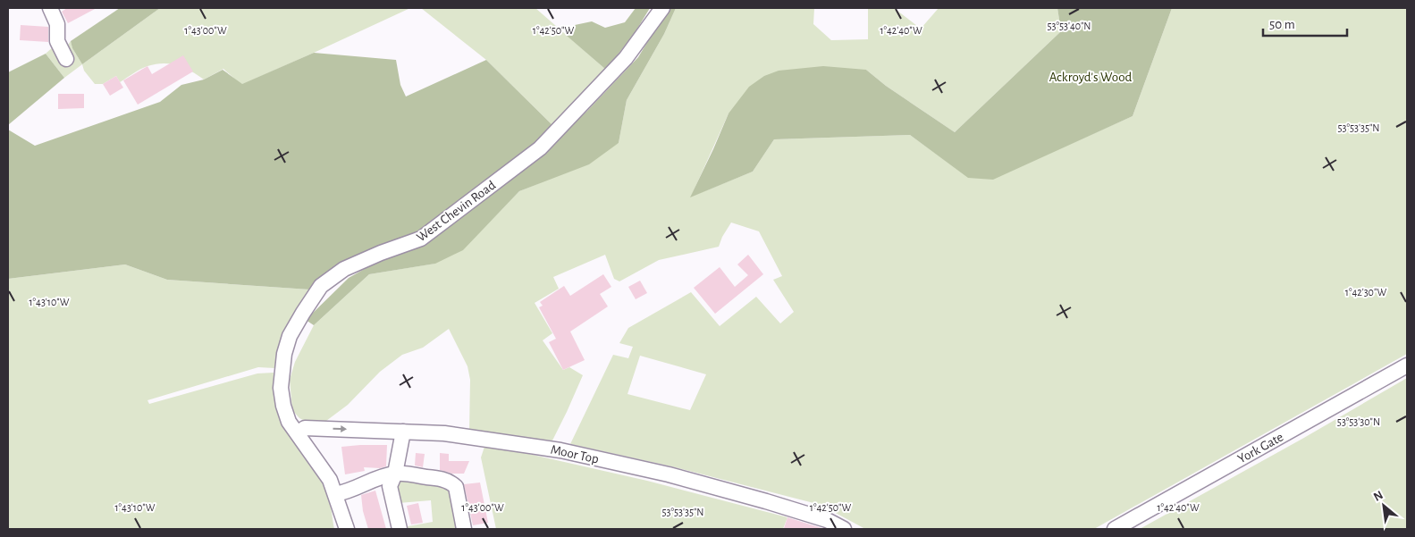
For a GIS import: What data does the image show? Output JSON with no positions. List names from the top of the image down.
{
  "streets": {
    "street": ["West Chevin Road", "York Gate", "Moor Top"]
  },
  "crossings": [
    ["West Chevin Road", "Moor Top"]
  ],
  "parks": ["Ackroyd's Wood"],
  "scale_bar": "50 m",
  "north": "top left",
  "coordinates": [
    "53°53'40\"N",
    "1°43'00\"W",
    "1°42'50\"W",
    "1°42'40\"W",
    "53°53'35\"N",
    "1°42'30\"W",
    "1°43'10\"W",
    "53°53'30\"N"
  ]
}
